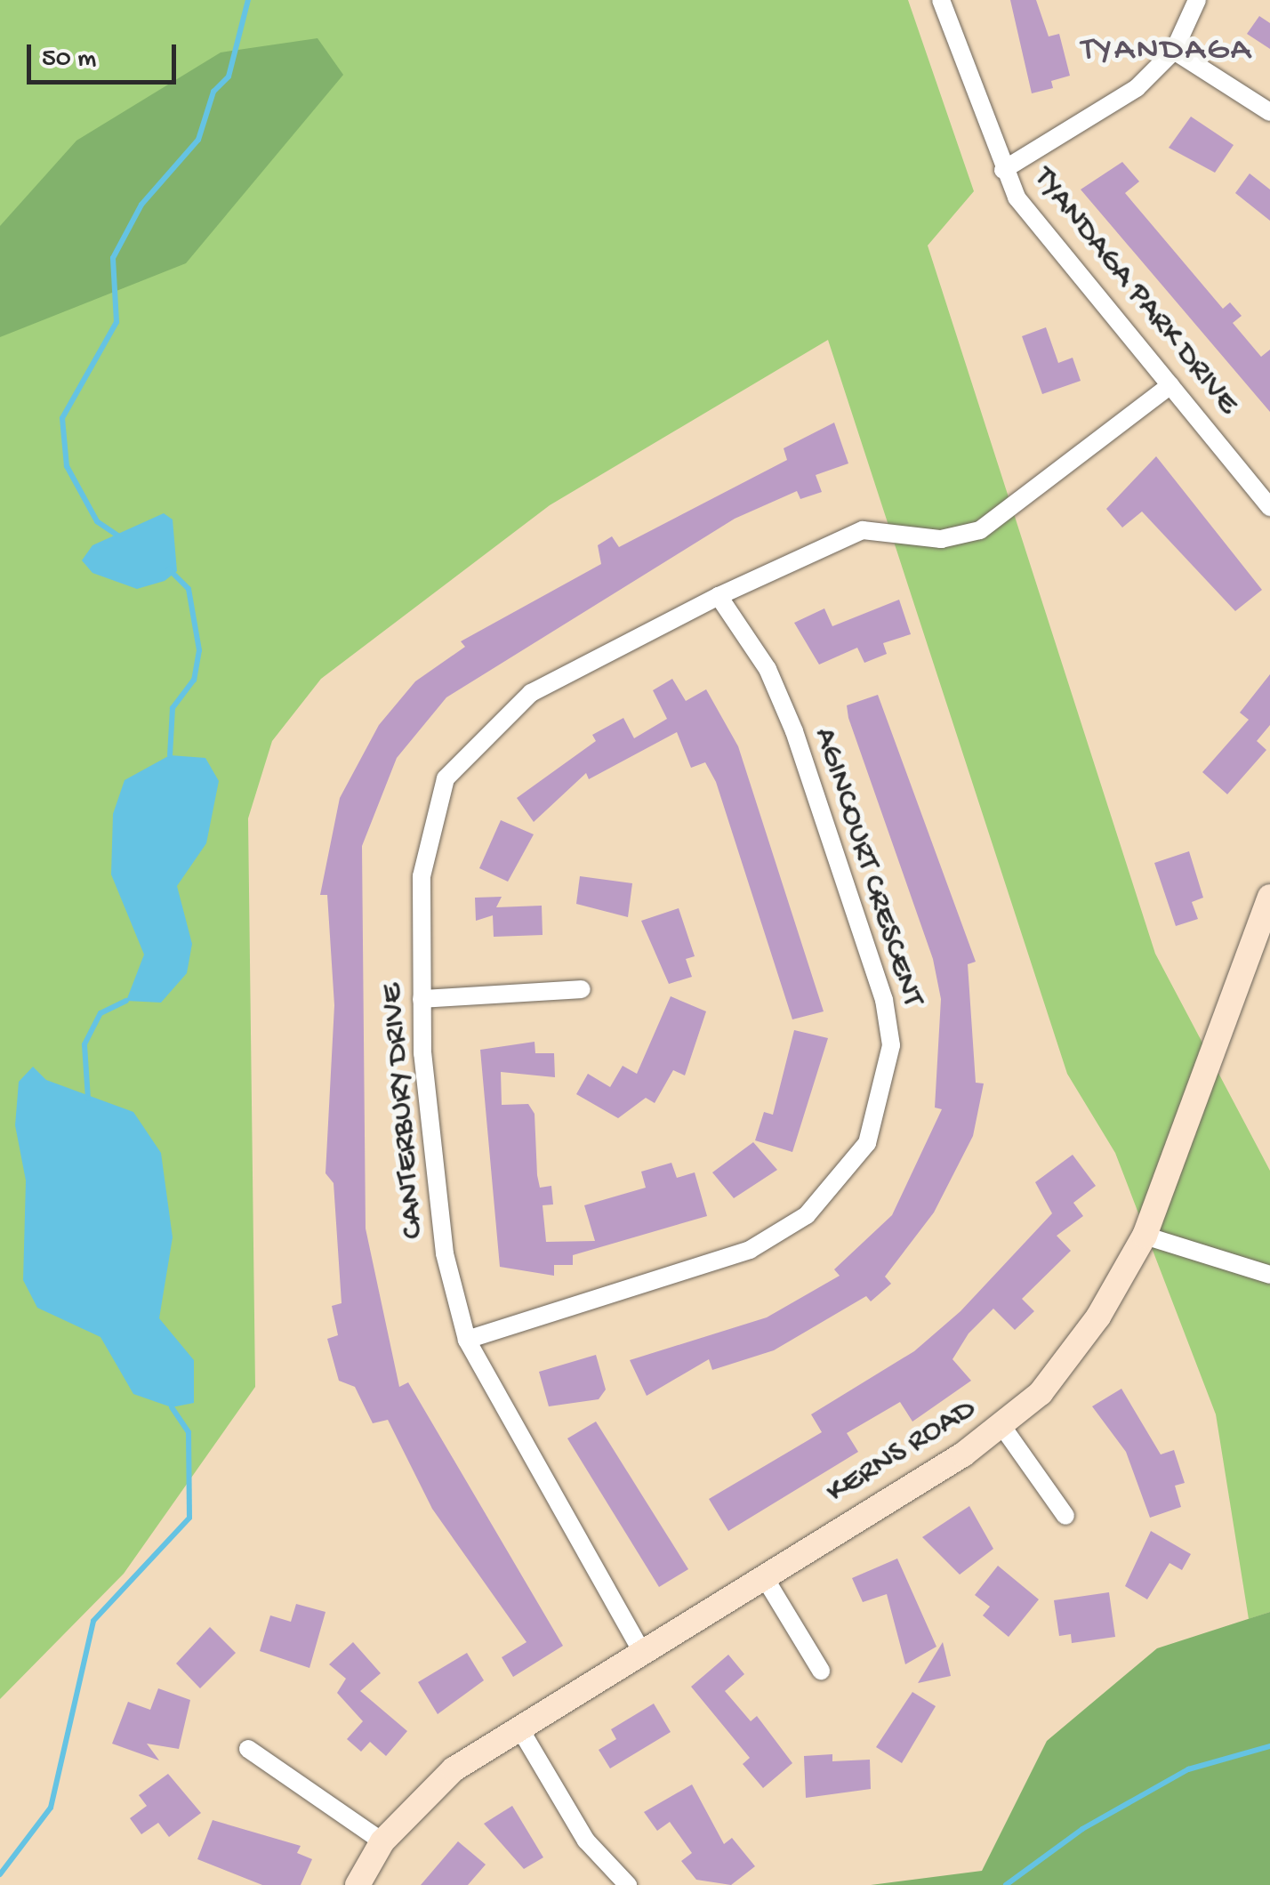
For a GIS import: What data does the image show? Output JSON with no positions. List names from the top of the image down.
{
  "streets": {
    "street": [
      "TYANDAGA PARK DRIVE",
      "AGINCOURT CRESCENT",
      "CANTERBURY DRIVE",
      "KERNS ROAD"
    ]
  },
  "crossings": [
    ["TYANDAGA PARK DRIVE", "CANTERBURY DRIVE"],
    ["AGINCOURT CRESCENT", "CANTERBURY DRIVE"],
    ["CANTERBURY DRIVE", "KERNS ROAD"]
  ],
  "districts": ["TYANDAGA"],
  "scale_bar": "50 m"
}
